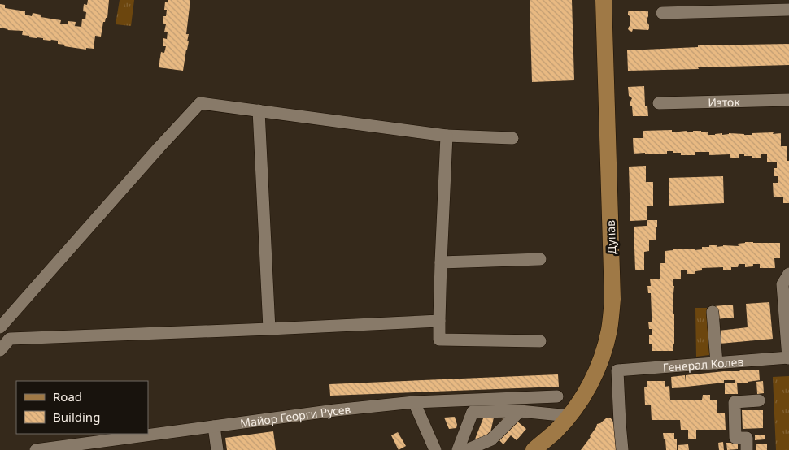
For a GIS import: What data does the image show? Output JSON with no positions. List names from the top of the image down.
{
  "streets": {
    "main road": ["Дунав"],
    "street": ["Изток", "Генерал Колев", "Майор Георги Русев"]
  },
  "legend": ["Road", "Building"]
}
